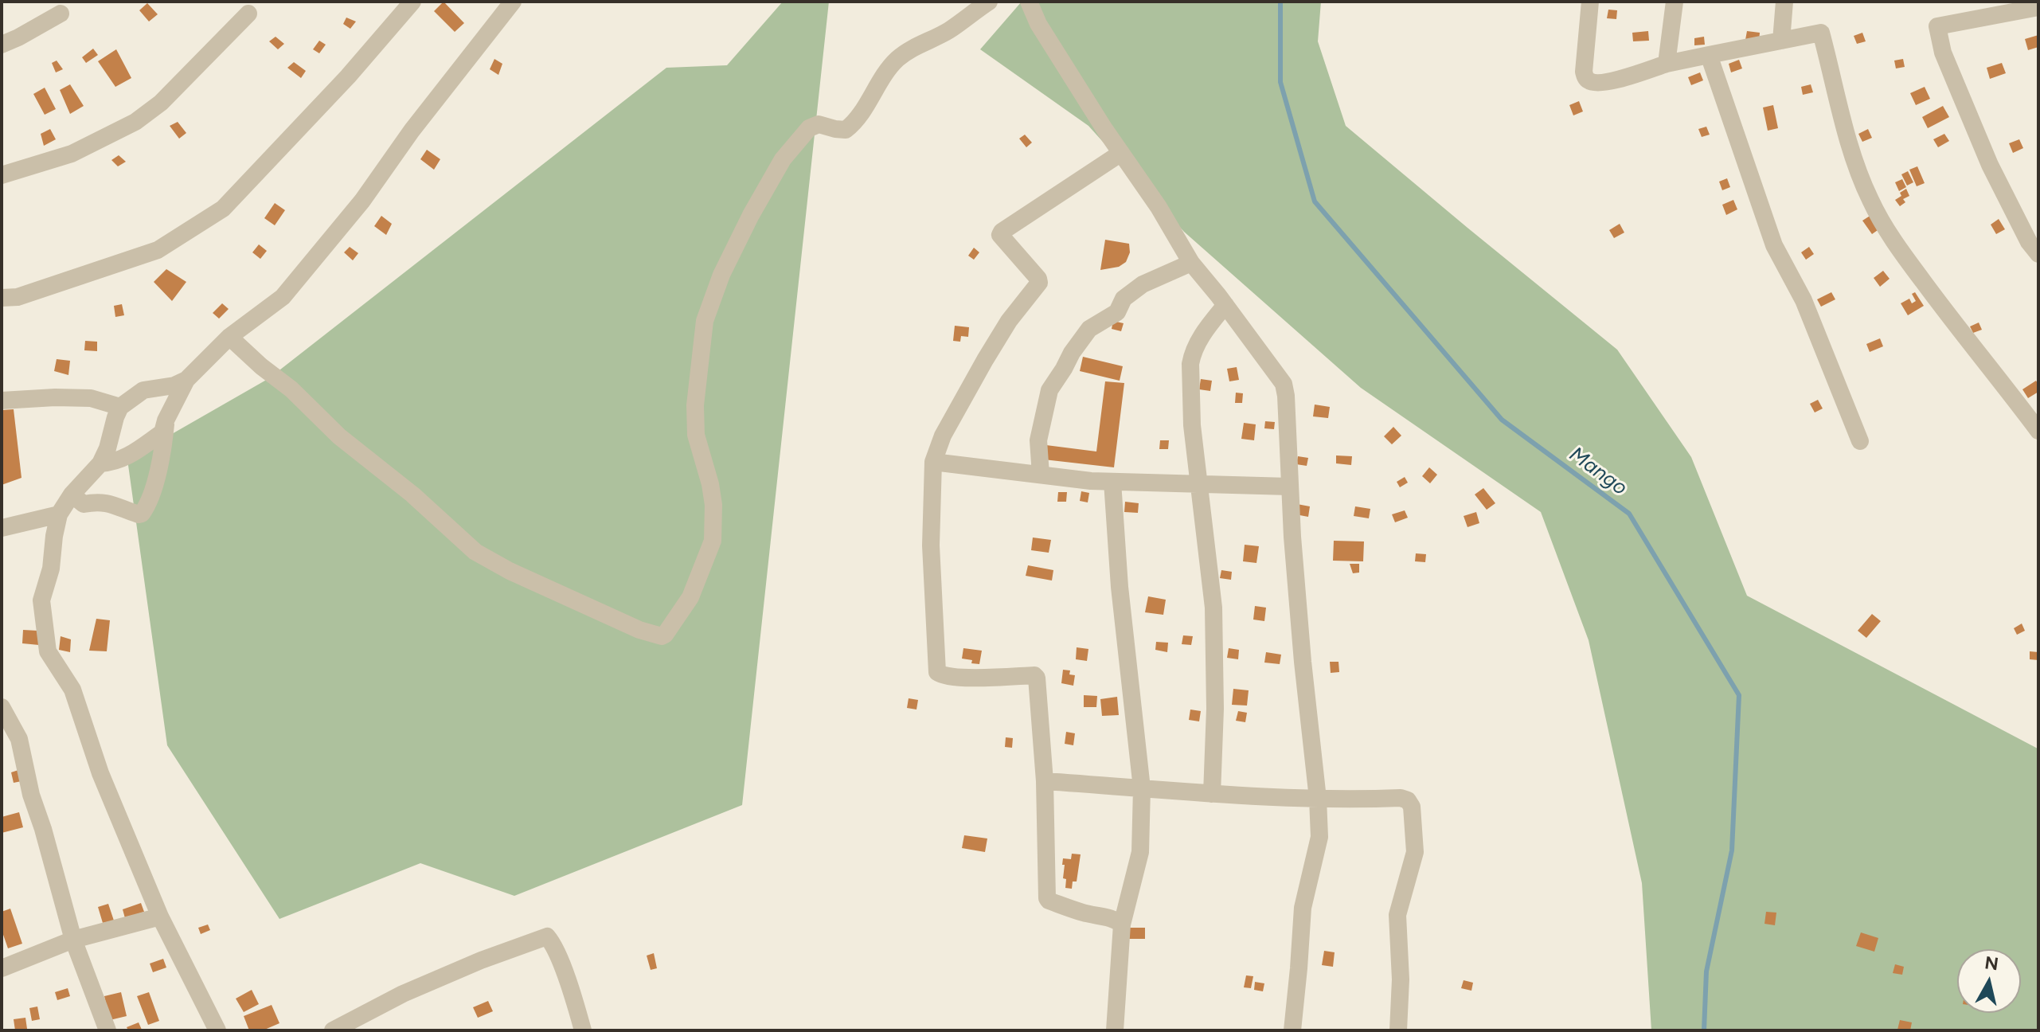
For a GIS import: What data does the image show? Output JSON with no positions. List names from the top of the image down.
{
  "water": ["Mango"],
  "north": "top"
}
